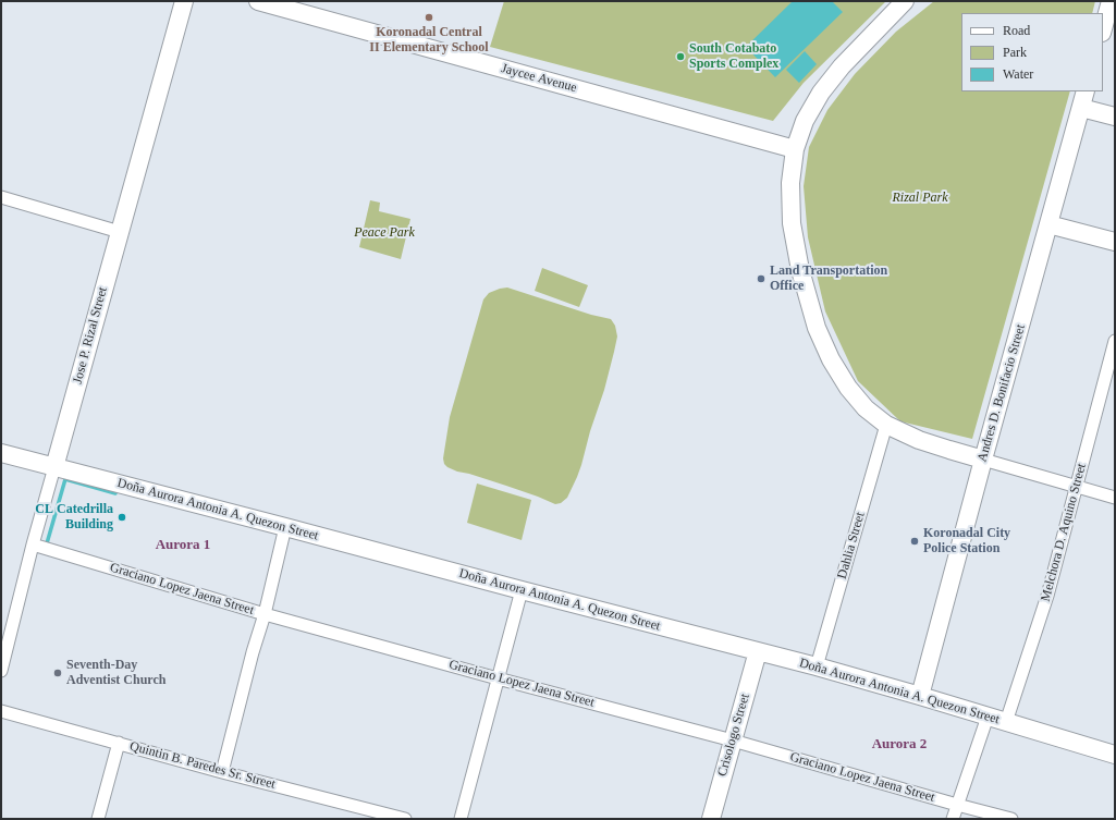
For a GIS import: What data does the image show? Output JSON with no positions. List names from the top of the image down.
{
  "streets": {
    "street": [
      "Jaycee Avenue",
      "Jose P. Rizal Street",
      "Andres D. Bonifacio Street",
      "Doña Aurora Antonia A. Quezon Street",
      "Melchora D. Aquino Street",
      "Dahlia Street",
      "Graciano Lopez Jaena Street",
      "Crisologo Street",
      "Quintin B. Paredes Sr. Street"
    ]
  },
  "crossings": [
    ["Jose P. Rizal Street", "Doña Aurora Antonia A. Quezon Street"],
    ["Jose P. Rizal Street", "Graciano Lopez Jaena Street"],
    ["Andres D. Bonifacio Street", "Doña Aurora Antonia A. Quezon Street"],
    ["Doña Aurora Antonia A. Quezon Street", "Melchora D. Aquino Street"],
    ["Doña Aurora Antonia A. Quezon Street", "Dahlia Street"],
    ["Doña Aurora Antonia A. Quezon Street", "Crisologo Street"],
    ["Graciano Lopez Jaena Street", "Crisologo Street"]
  ],
  "districts": ["Aurora 1", "Aurora 2"],
  "parks": ["Rizal Park", "Peace Park"],
  "places": [
    "Koronadal Central II Elementary School",
    "South Cotabato Sports Complex",
    "Land Transportation Office",
    "CL Catedrilla Building",
    "Koronadal City Police Station",
    "Seventh-Day Adventist Church"
  ],
  "legend": ["Road", "Park", "Water"]
}
